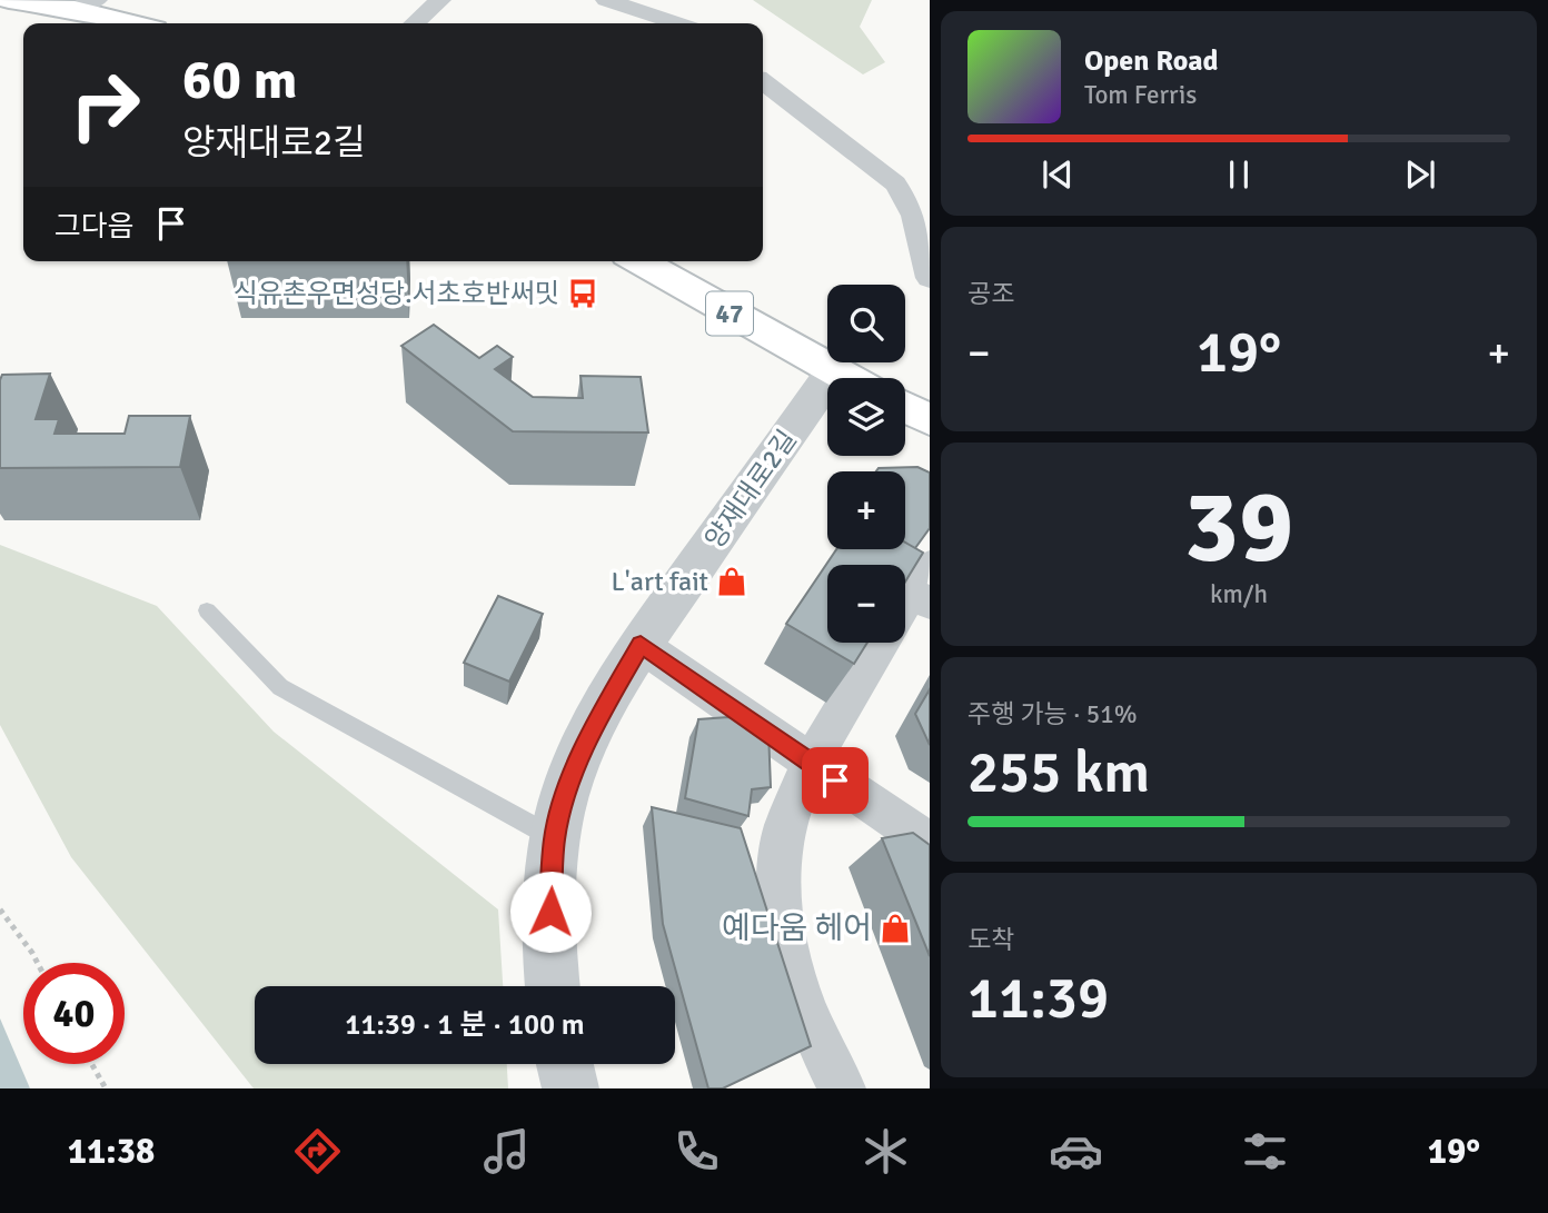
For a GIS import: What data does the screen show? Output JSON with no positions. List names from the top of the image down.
{
  "streets": {
    "main road": ["47"],
    "street": ["양재대로2길"]
  },
  "places": {
    "bus stop": ["식유촌우면성당.서초호반써밋"],
    "shop": ["L'art fait", "예다움 헤어"]
  },
  "page": {
    "turn": ["60 m", "양재대로2길"],
    "song": ["Open Road", "Tom Ferris"],
    "then": "그다음",
    "tile": [
      "공조",
      ["39", "km/h"],
      ["주행 가능 · 51%", "255 km"],
      ["도착", "11:39"]
    ],
    "map_buttons": ["+", "−"],
    "heat": ["−", "19°", "+"],
    "limit": "40",
    "trip": "11:39 · 1 분 · 100 m",
    "tabs": ["11:38", "19°"]
  }
}
